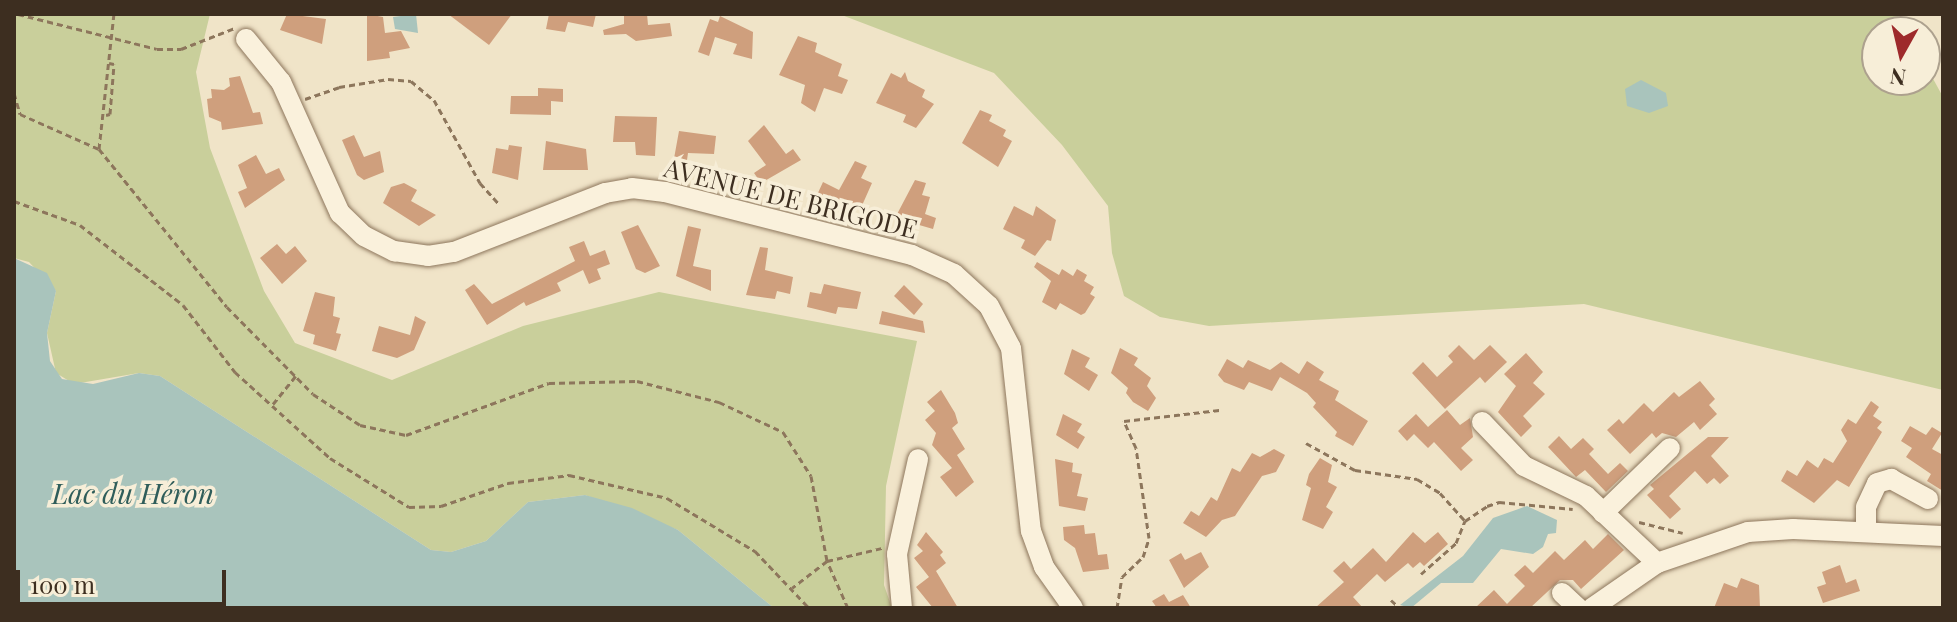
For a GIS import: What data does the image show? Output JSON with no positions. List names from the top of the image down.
{
  "streets": {
    "street": ["AVENUE DE BRIGODE"]
  },
  "water": ["Lac du Héron"],
  "scale_bar": "100 m",
  "north": "bottom"
}
